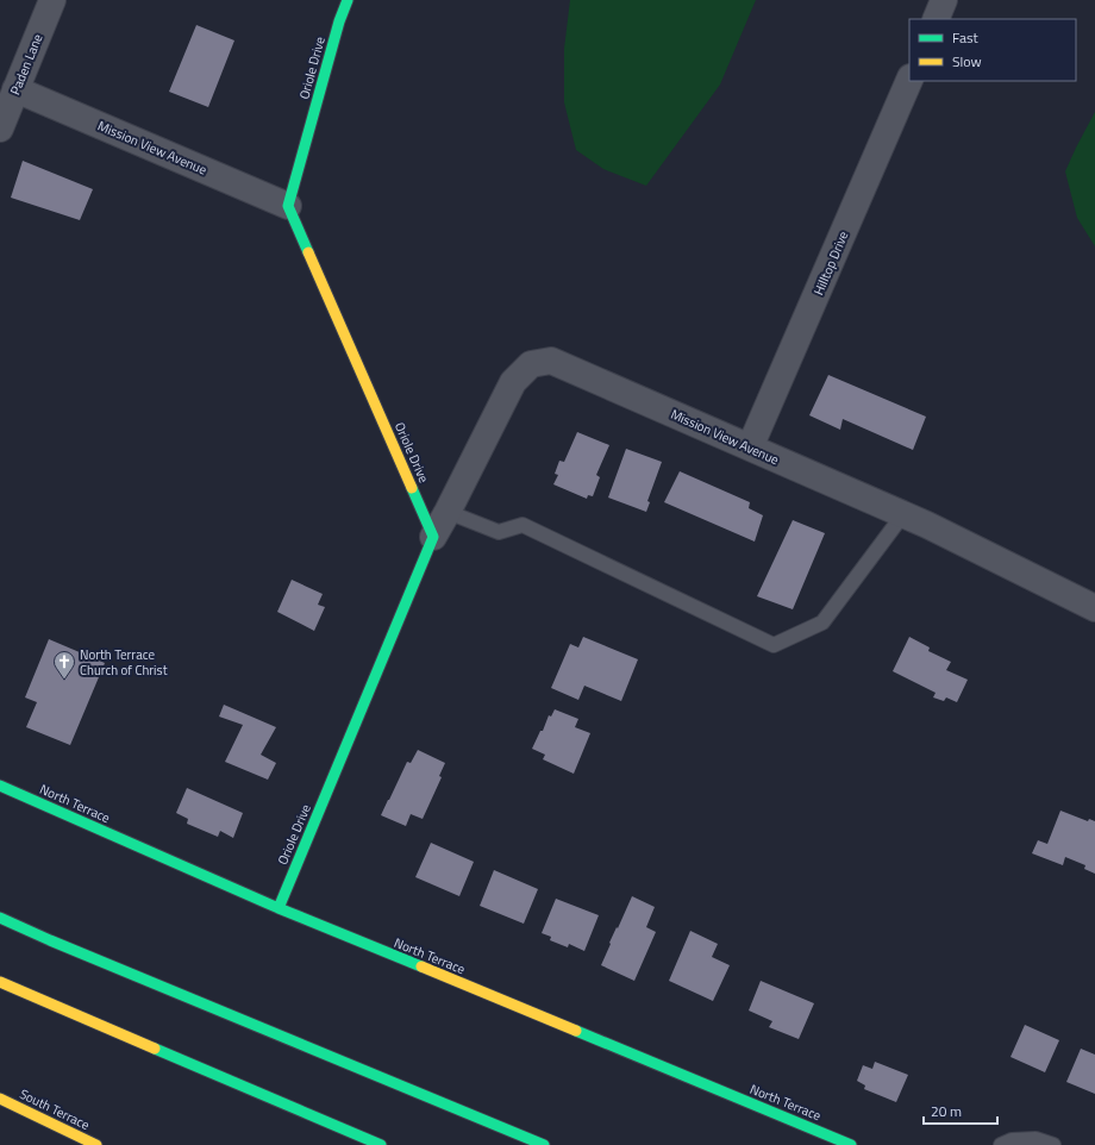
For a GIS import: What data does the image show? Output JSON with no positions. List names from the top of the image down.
{
  "streets": {
    "main road": ["Oriole Drive", "North Terrace", "South Terrace"],
    "street": ["Paden Lane", "Mission View Avenue", "Hilltop Drive"]
  },
  "crossings": [
    ["Paden Lane", "Mission View Avenue"],
    ["Oriole Drive", "Mission View Avenue"],
    ["Oriole Drive", "North Terrace"],
    ["Mission View Avenue", "Hilltop Drive"]
  ],
  "places": {
    "church": ["North Terrace Church of Christ"]
  },
  "legend": ["Fast", "Slow"],
  "scale_bar": "20 m"
}
